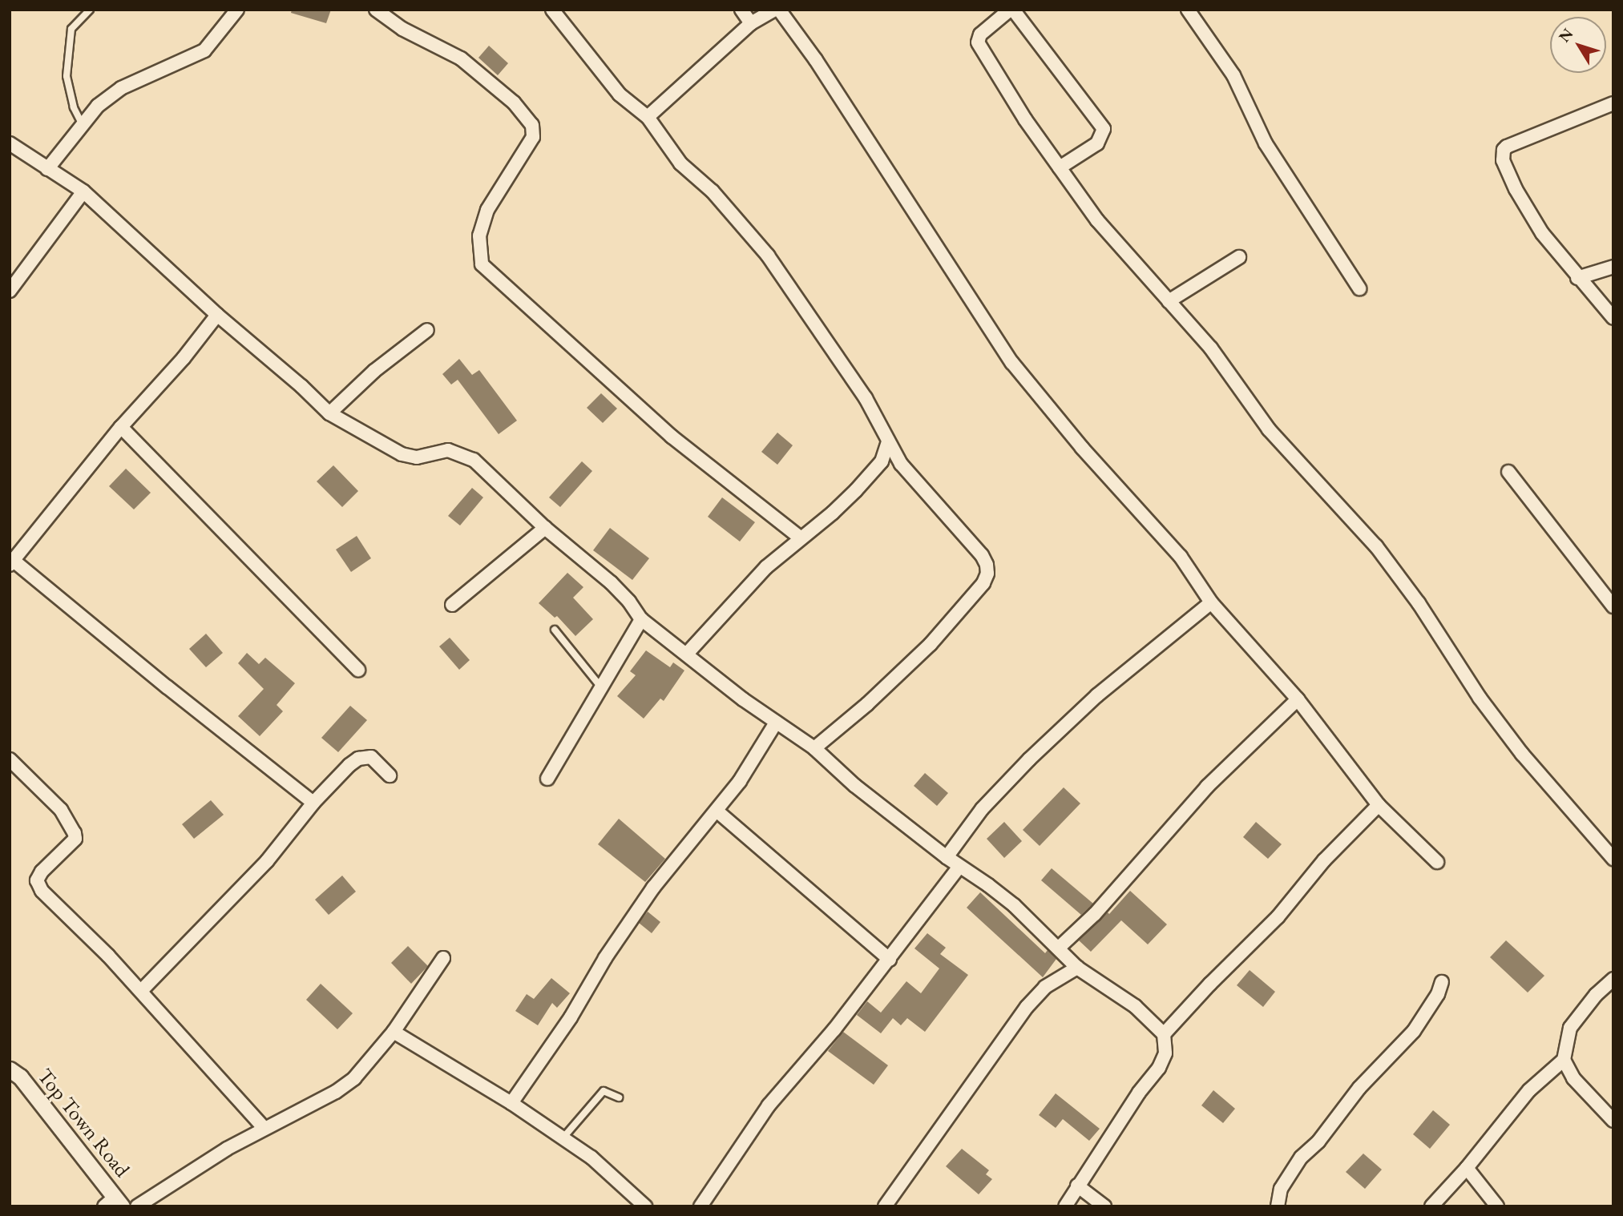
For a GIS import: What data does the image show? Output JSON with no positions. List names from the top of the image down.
{
  "streets": {
    "street": ["Top Town Road"]
  },
  "north": "top left"
}
